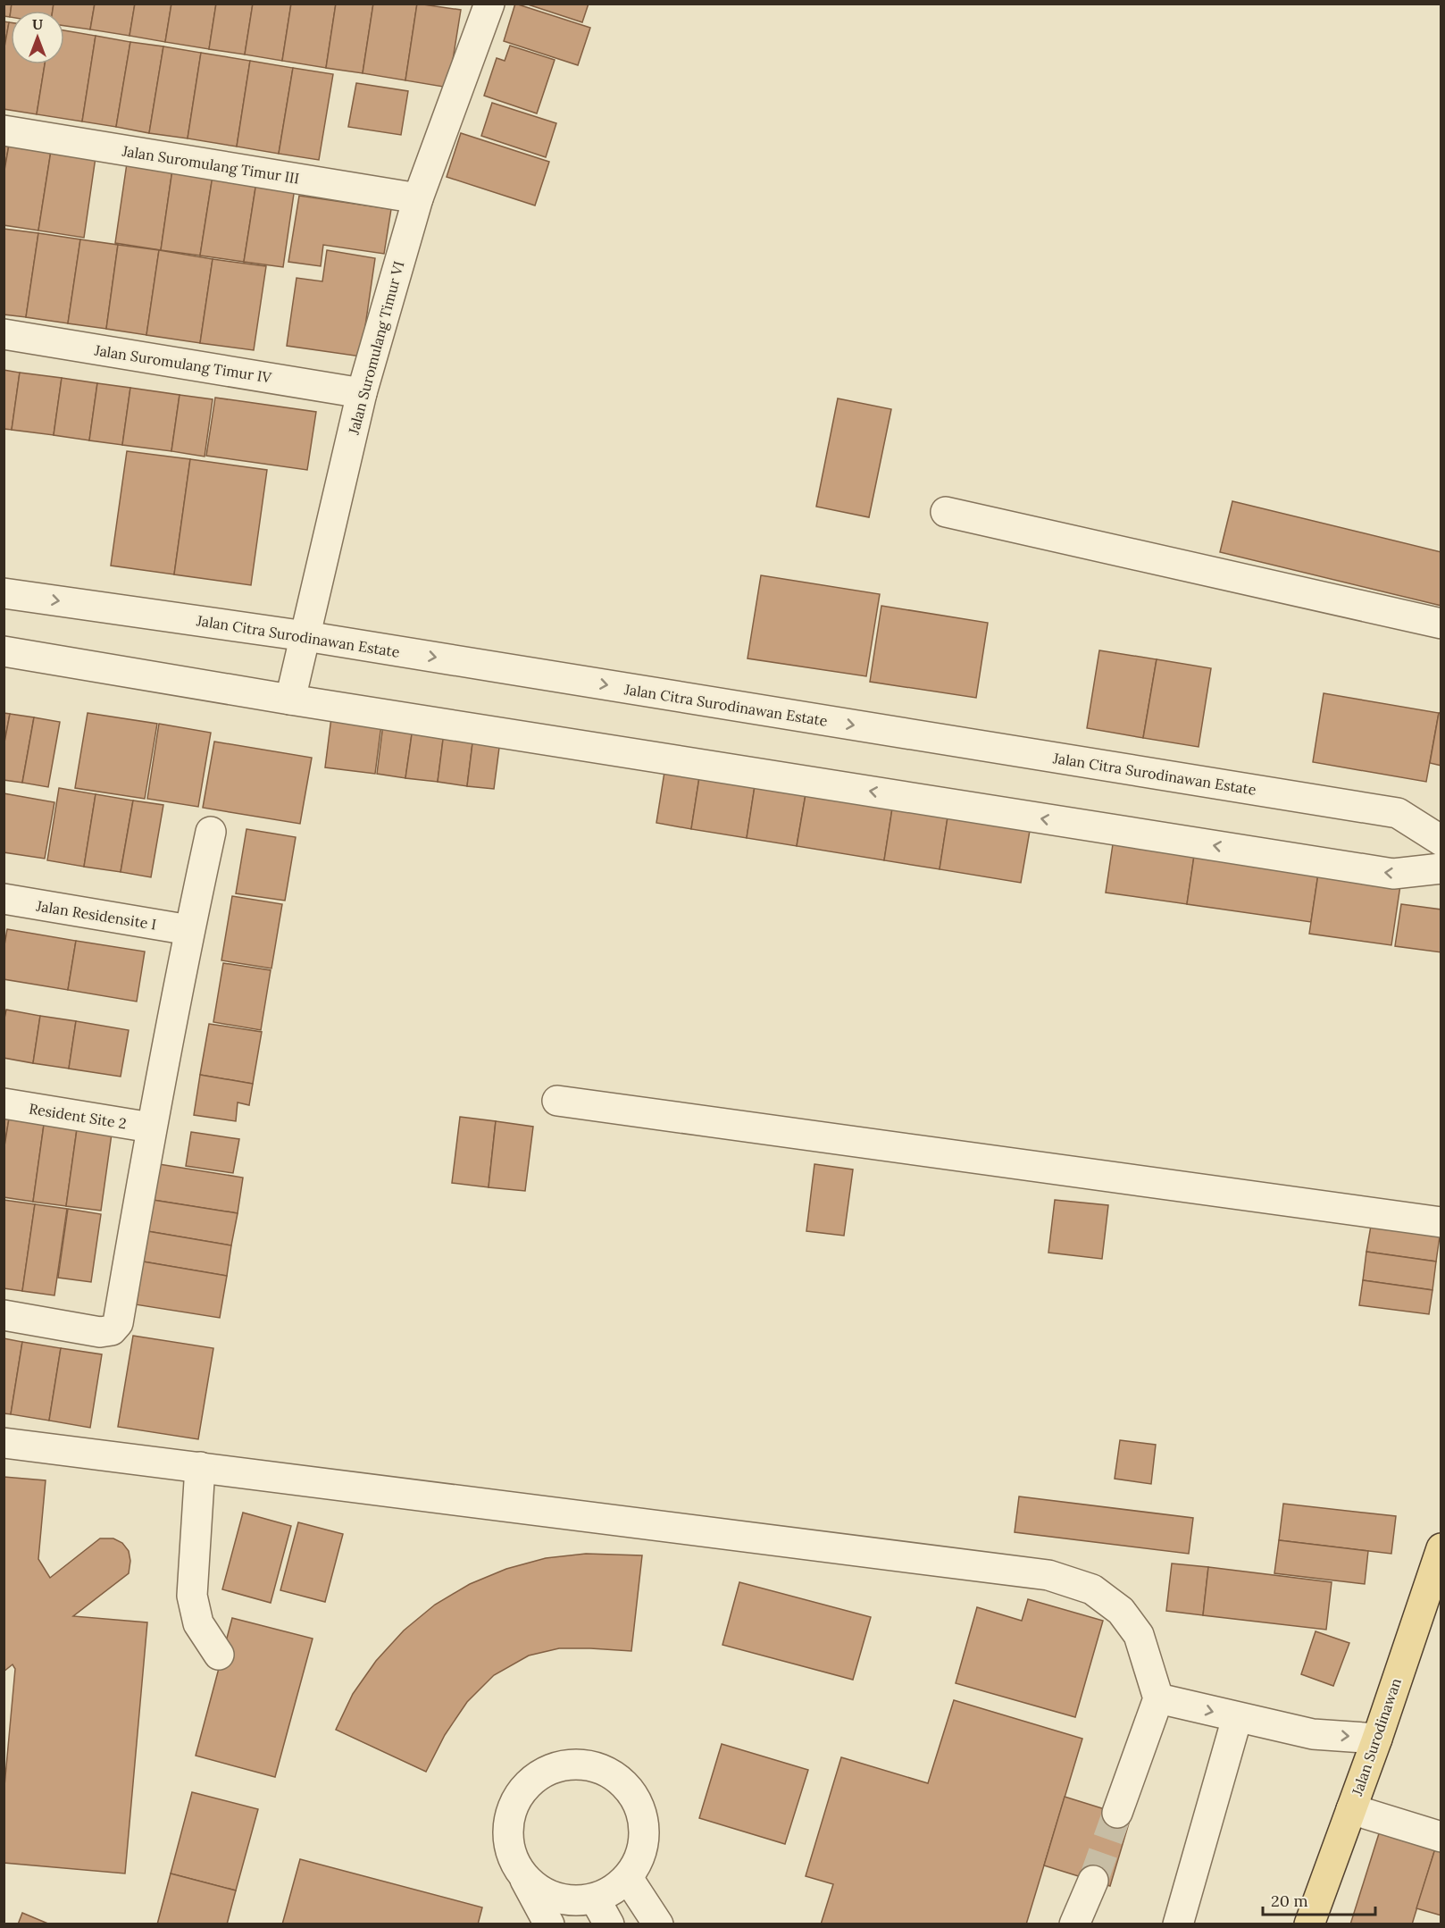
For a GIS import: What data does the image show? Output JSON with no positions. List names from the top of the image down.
{
  "streets": {
    "main road": ["Jalan Surodinawan"],
    "street": [
      "Jalan Suromulang Timur III",
      "Jalan Suromulang Timur VI",
      "Jalan Suromulang Timur IV",
      "Jalan Citra Surodinawan Estate",
      "Jalan Residensite I",
      "Resident Site 2"
    ]
  },
  "crossings": [
    ["Jalan Suromulang Timur III", "Jalan Suromulang Timur VI"],
    ["Jalan Suromulang Timur VI", "Jalan Suromulang Timur IV"],
    ["Jalan Suromulang Timur VI", "Jalan Citra Surodinawan Estate"]
  ],
  "scale_bar": "20 m",
  "north": "top"
}
